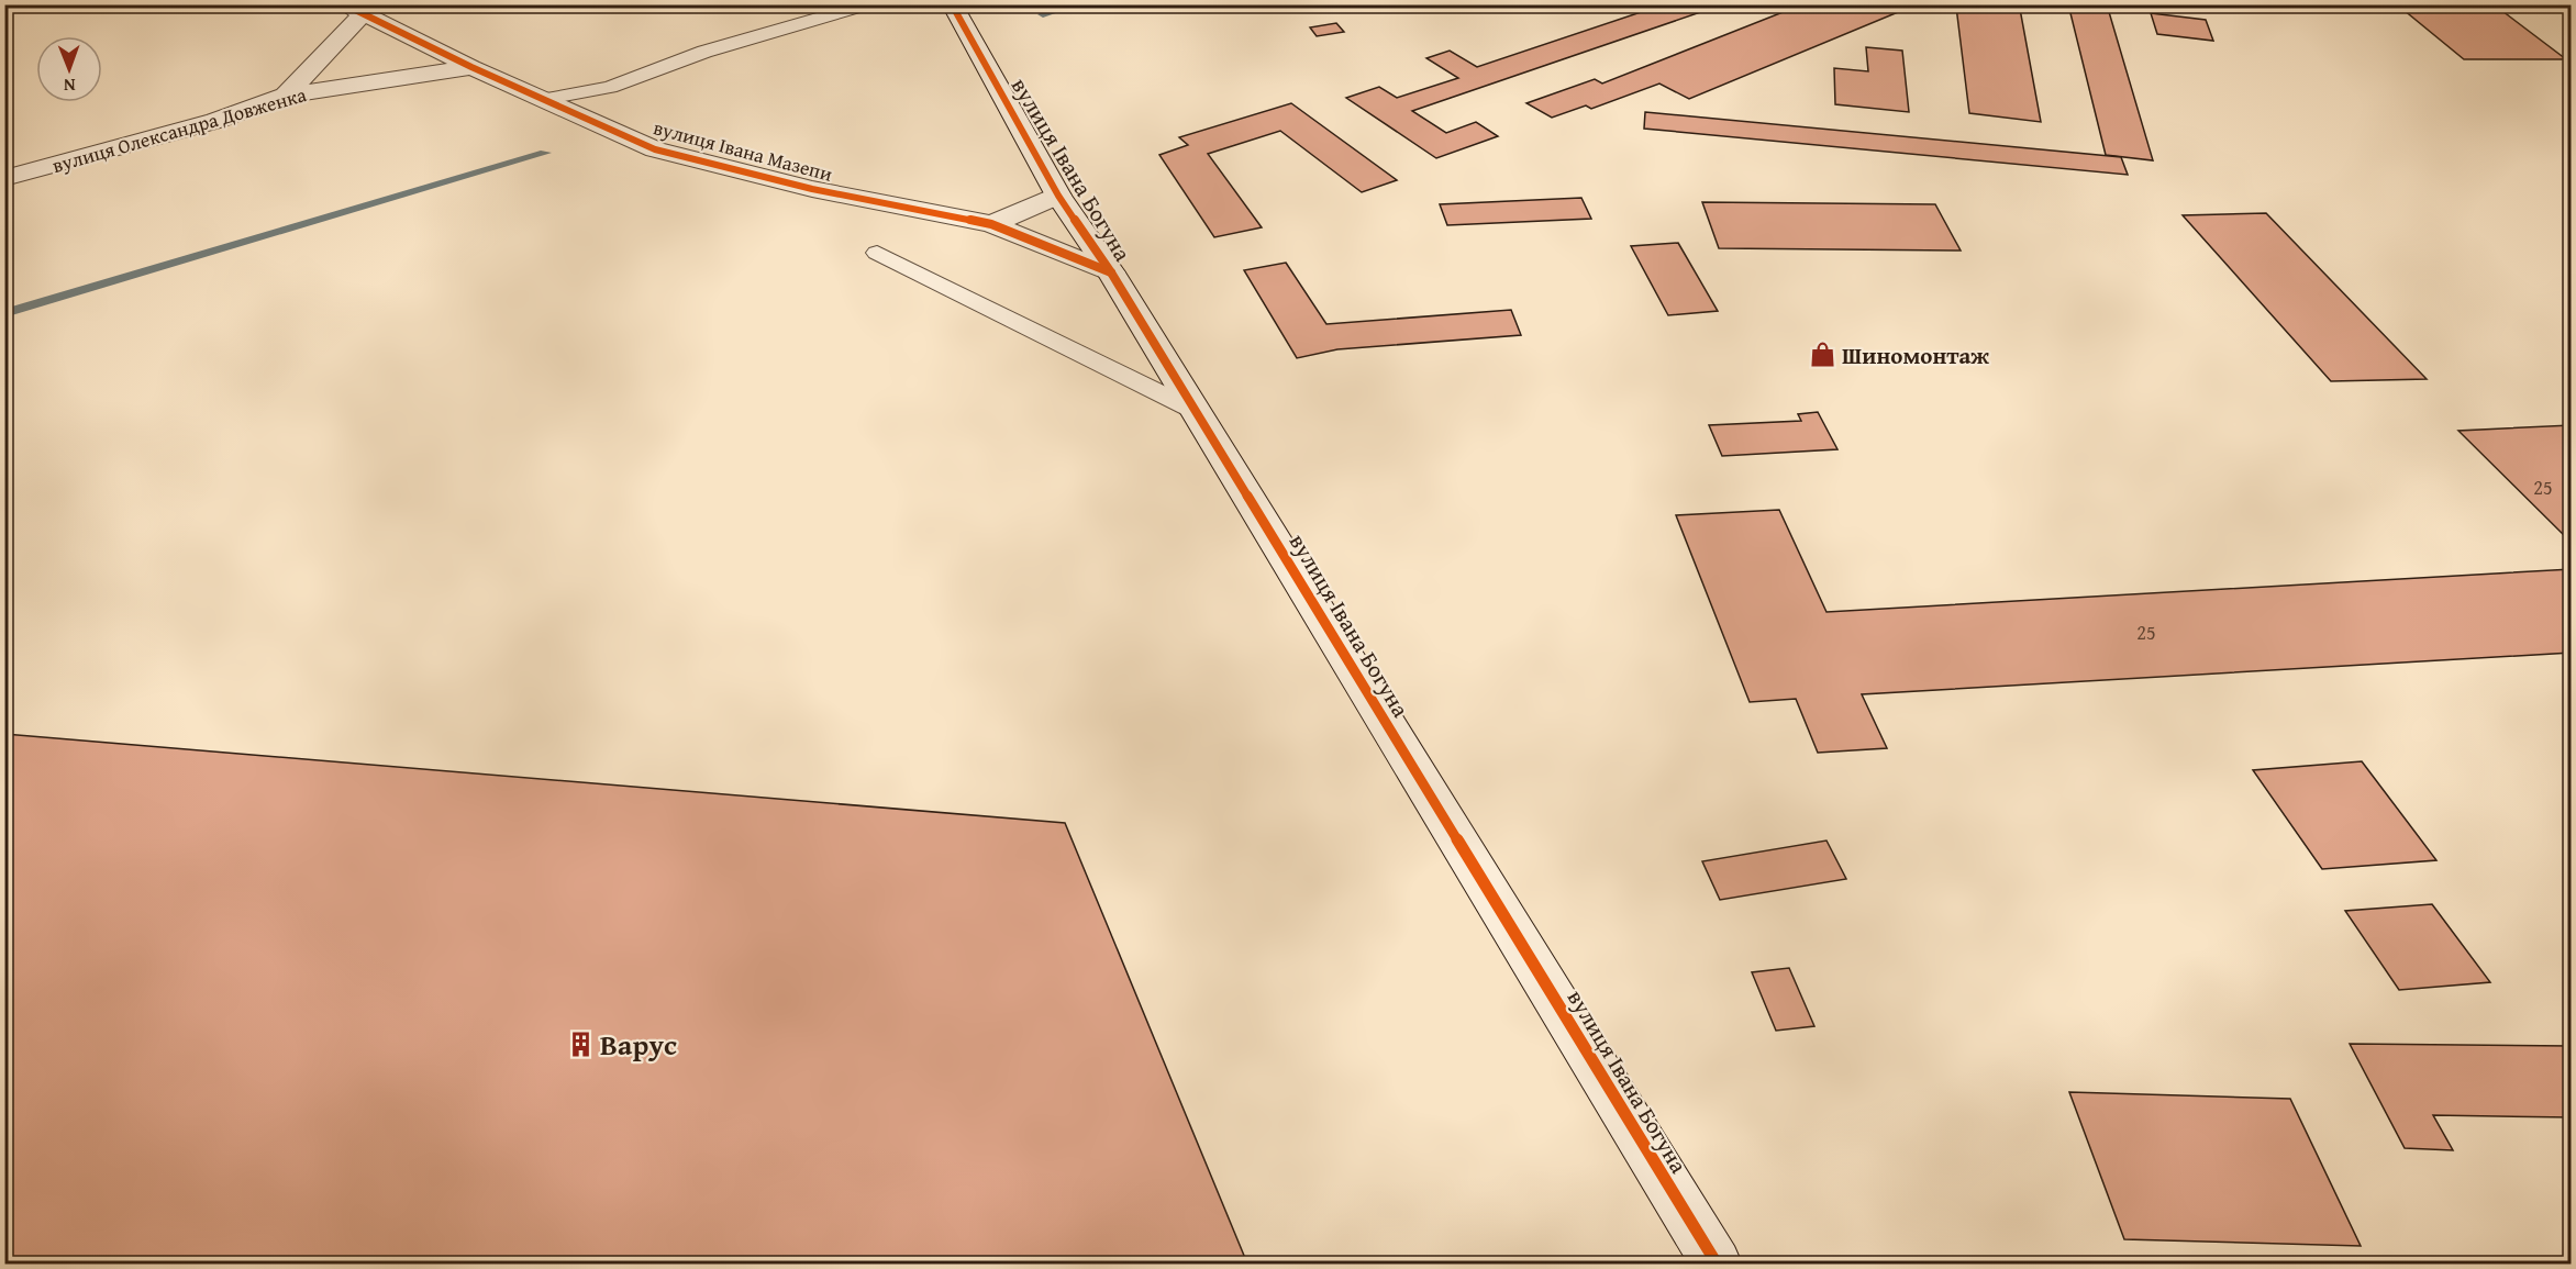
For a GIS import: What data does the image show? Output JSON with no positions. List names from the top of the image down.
{
  "streets": {
    "street": ["вулиця Олександра Довженка", "вулиця Івана Мазепи", "вулиця Івана Богуна"]
  },
  "crossings": [
    ["вулиця Олександра Довженка", "вулиця Івана Мазепи"],
    ["вулиця Івана Мазепи", "вулиця Івана Богуна"]
  ],
  "places": {
    "shop": ["Шиномонтаж"],
    "building": ["Варус"]
  },
  "house_numbers": ["25", "25"],
  "north": "bottom"
}
